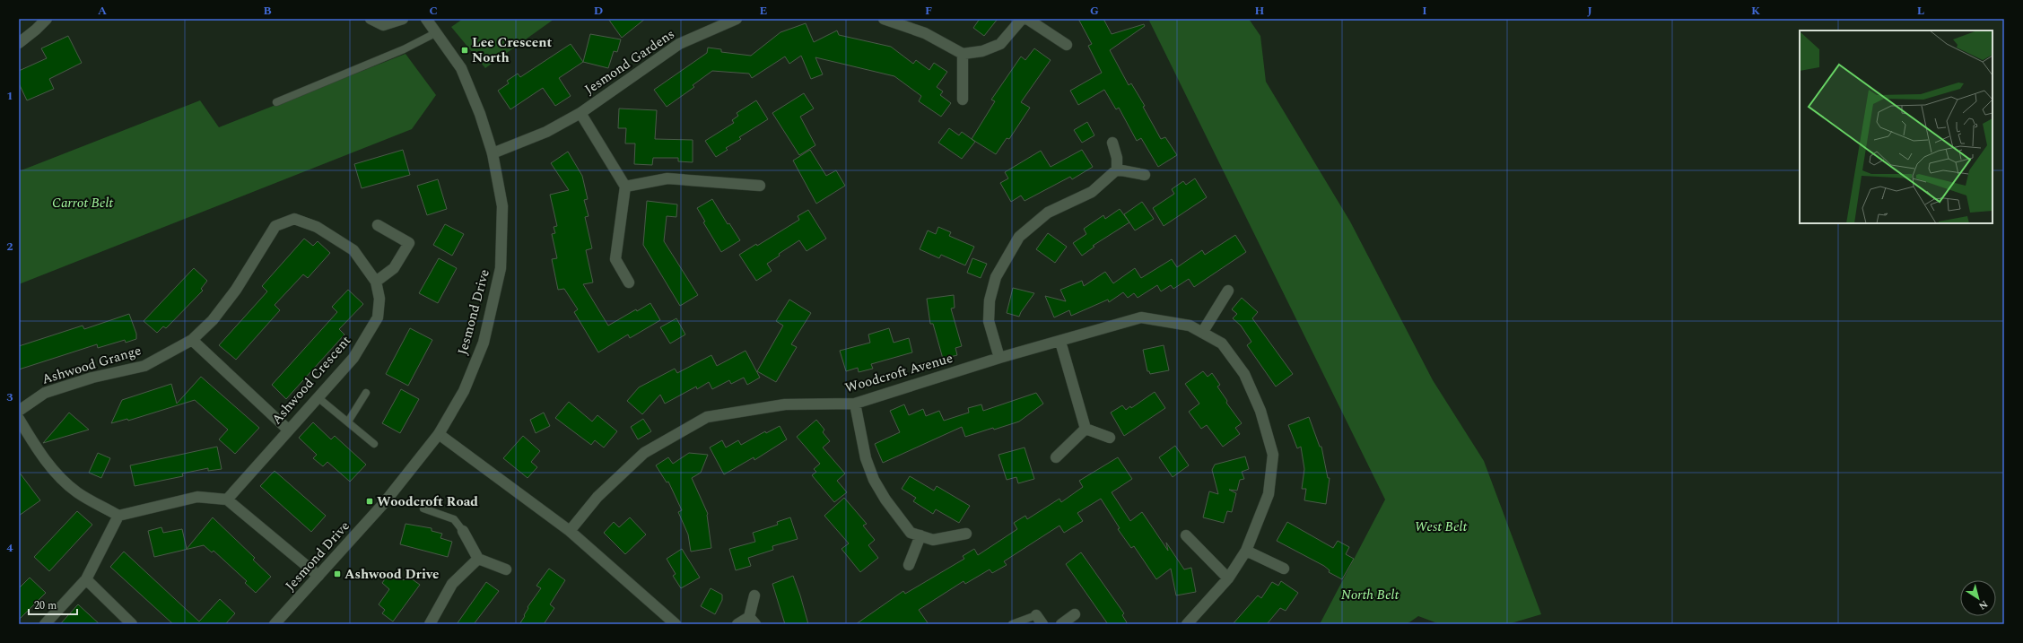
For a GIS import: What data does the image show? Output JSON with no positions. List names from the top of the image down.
{
  "streets": {
    "street": [
      "Jesmond Gardens",
      "Jesmond Drive",
      "Ashwood Grange",
      "Woodcroft Avenue",
      "Ashwood Crescent"
    ]
  },
  "crossings": [
    ["Jesmond Gardens", "Jesmond Drive"],
    ["Ashwood Grange", "Ashwood Crescent"]
  ],
  "parks": ["Carrot Belt", "West Belt", "North Belt"],
  "places": {
    "transit": ["Lee Crescent North", "Woodcroft Road", "Ashwood Drive"]
  },
  "scale_bar": "20 m",
  "north": "bottom right",
  "grid": {
    "columns": [
      "A",
      "B",
      "C",
      "D",
      "E",
      "F",
      "G",
      "H",
      "I",
      "J",
      "K",
      "L"
    ],
    "rows": [
      "1",
      "2",
      "3",
      "4"
    ]
  }
}
